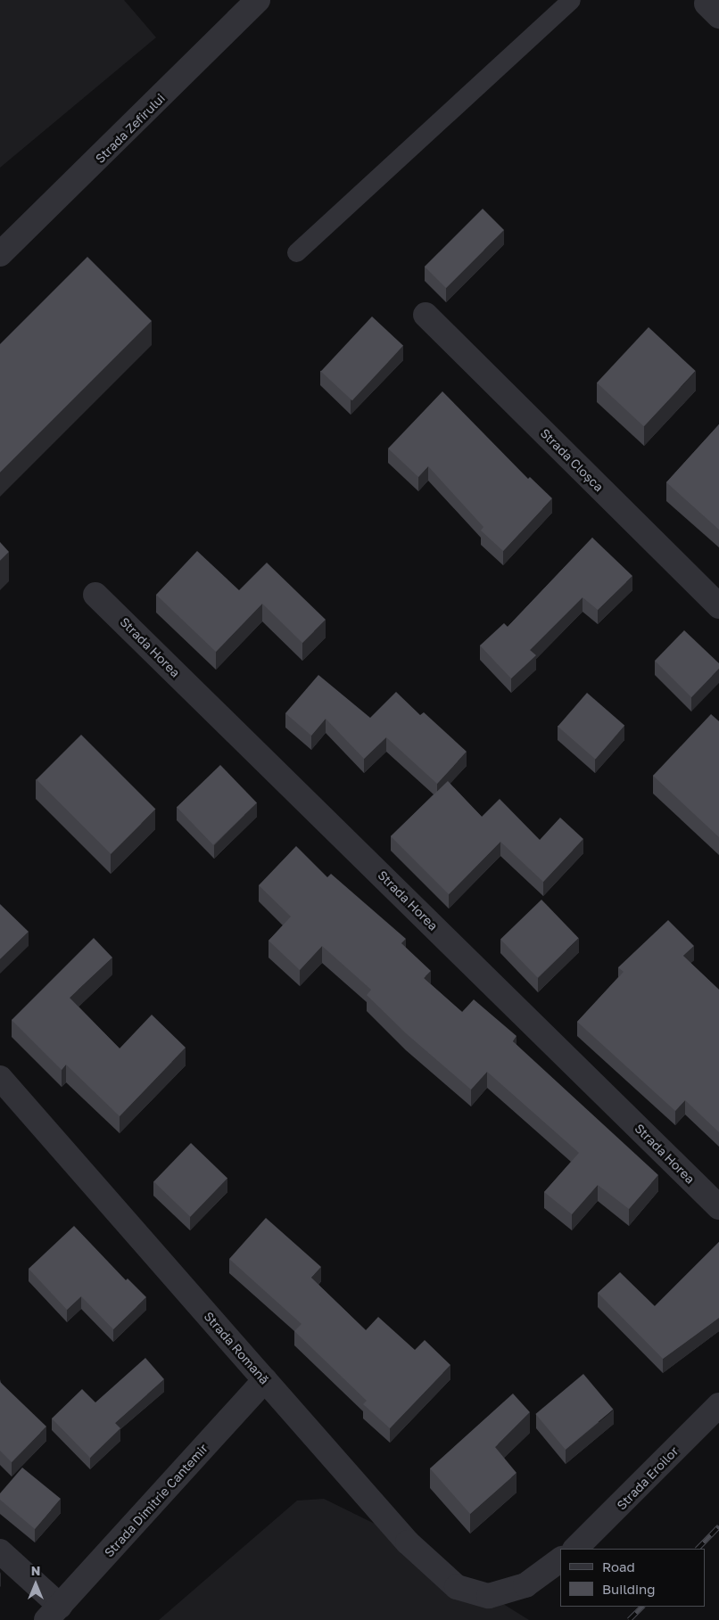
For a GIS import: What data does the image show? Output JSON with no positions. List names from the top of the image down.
{
  "streets": {
    "street": [
      "Strada Zefirului",
      "Strada Cloșca",
      "Strada Horea",
      "Strada Romană",
      "Strada Eroilor",
      "Strada Dimitrie Cantemir"
    ]
  },
  "crossings": [
    ["Strada Romană", "Strada Dimitrie Cantemir"]
  ],
  "legend": ["Road", "Building"],
  "north": "top"
}
